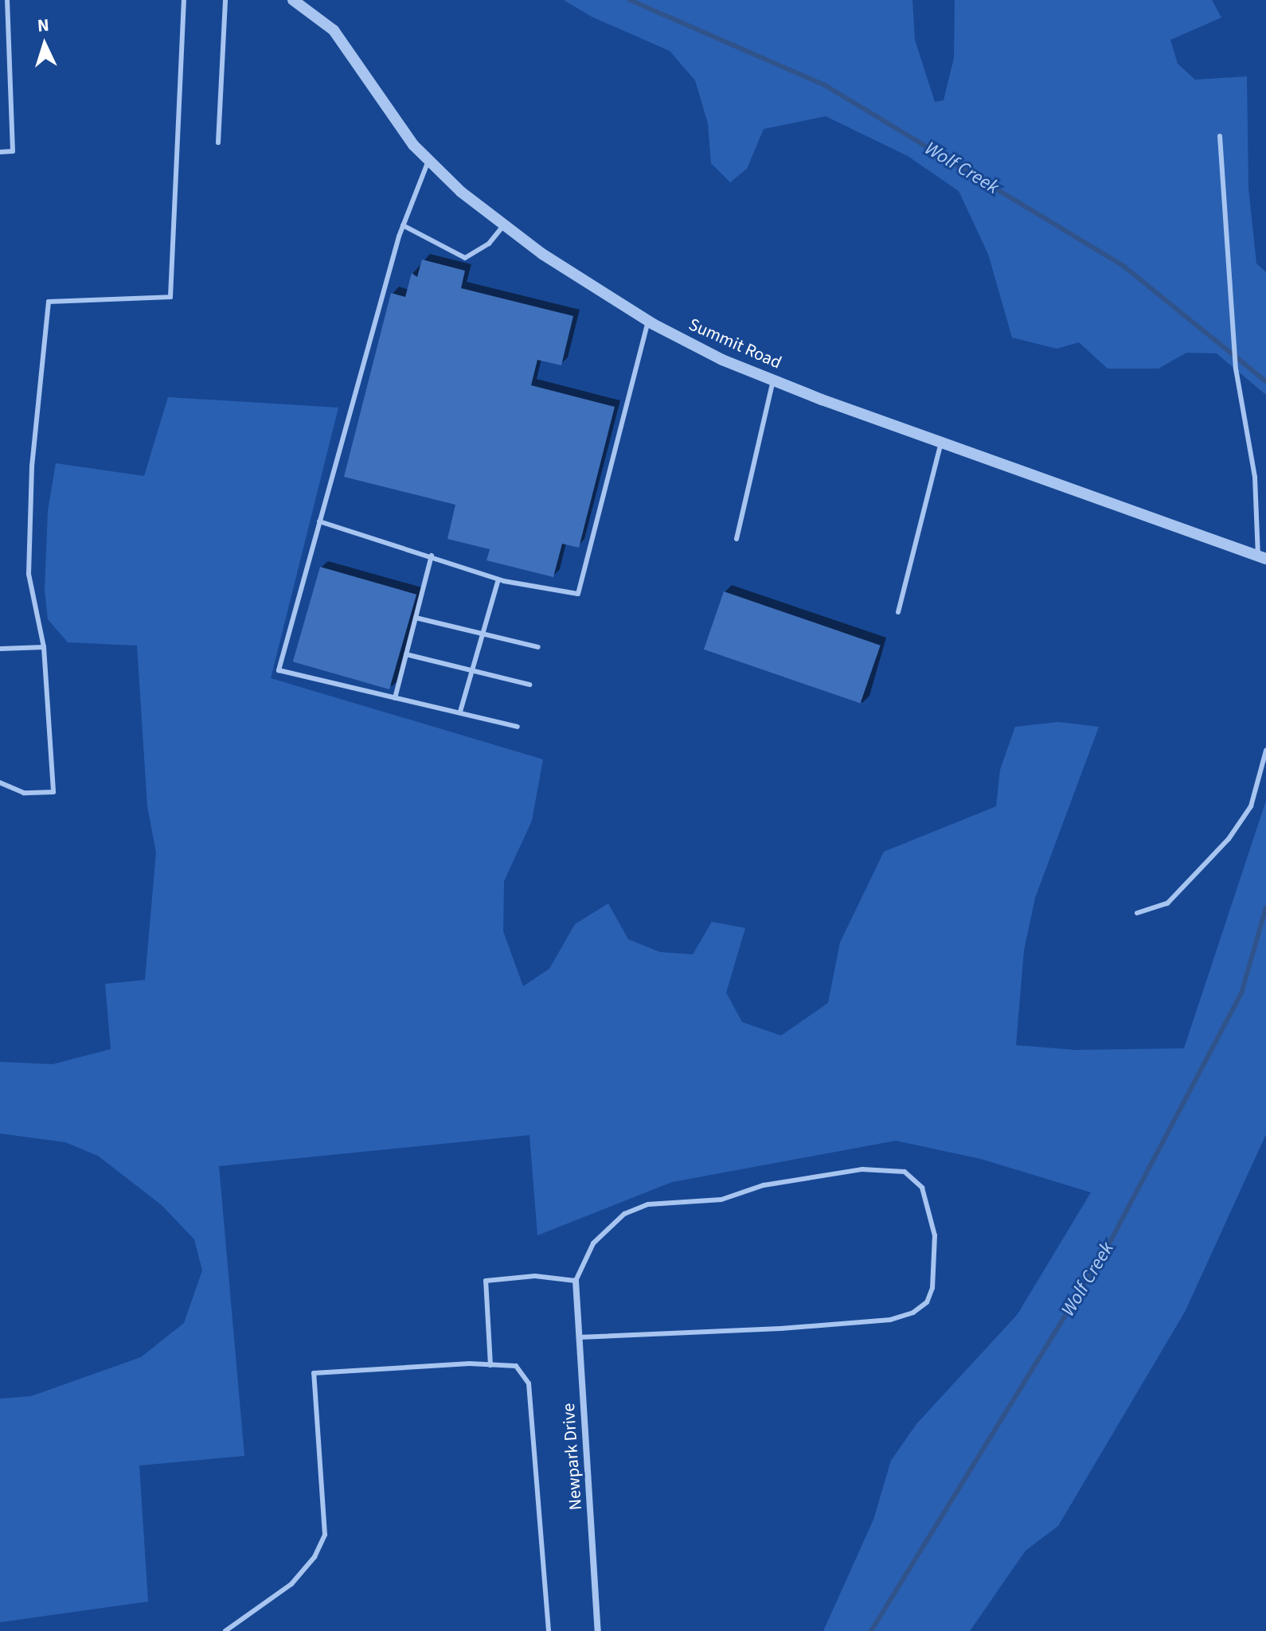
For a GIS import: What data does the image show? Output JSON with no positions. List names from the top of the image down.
{
  "streets": {
    "street": ["Summit Road", "Newpark Drive"]
  },
  "water": ["Wolf Creek"],
  "north": "top"
}
